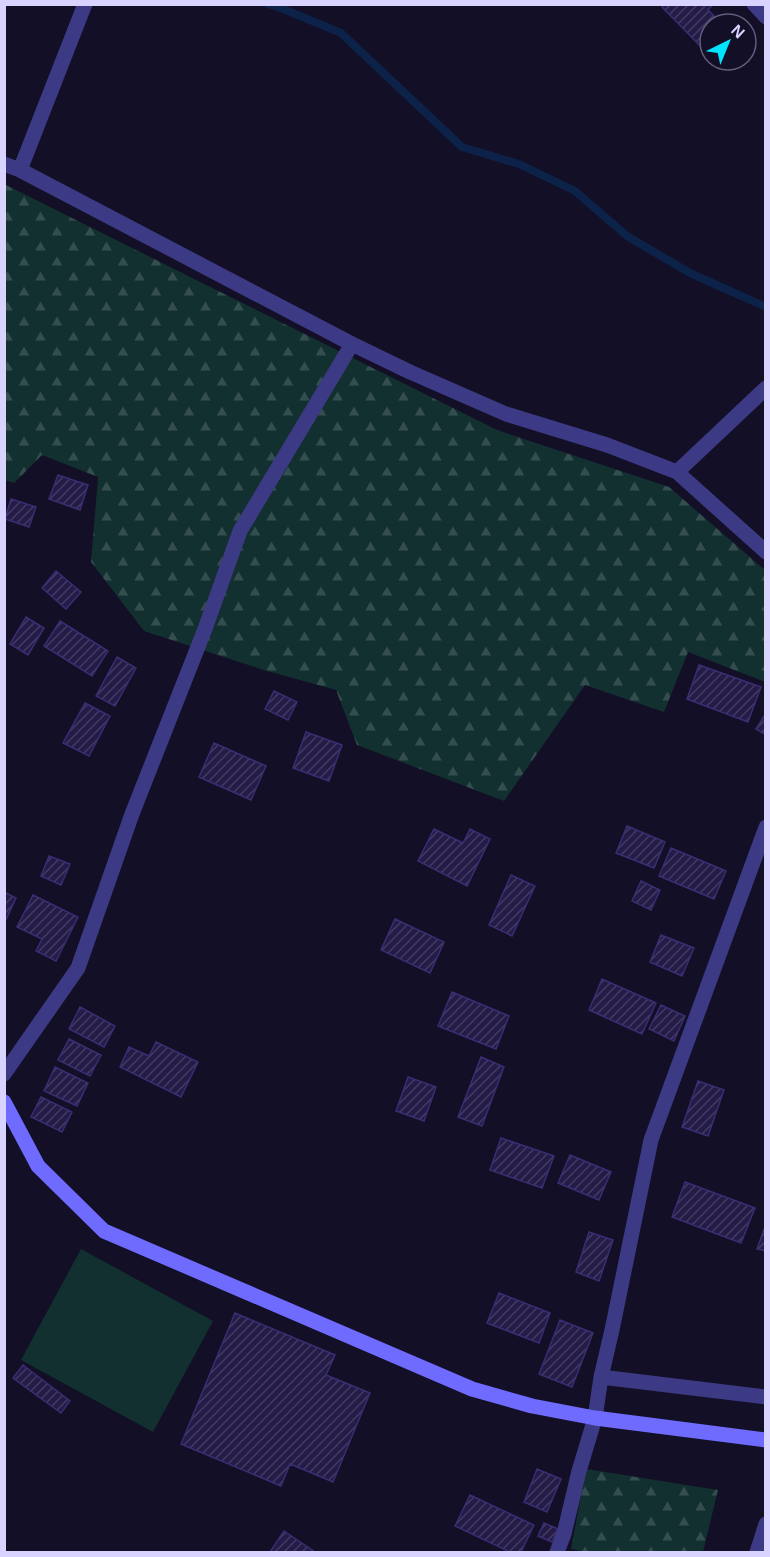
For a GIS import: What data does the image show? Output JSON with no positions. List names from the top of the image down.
{
  "north": "top right"
}
